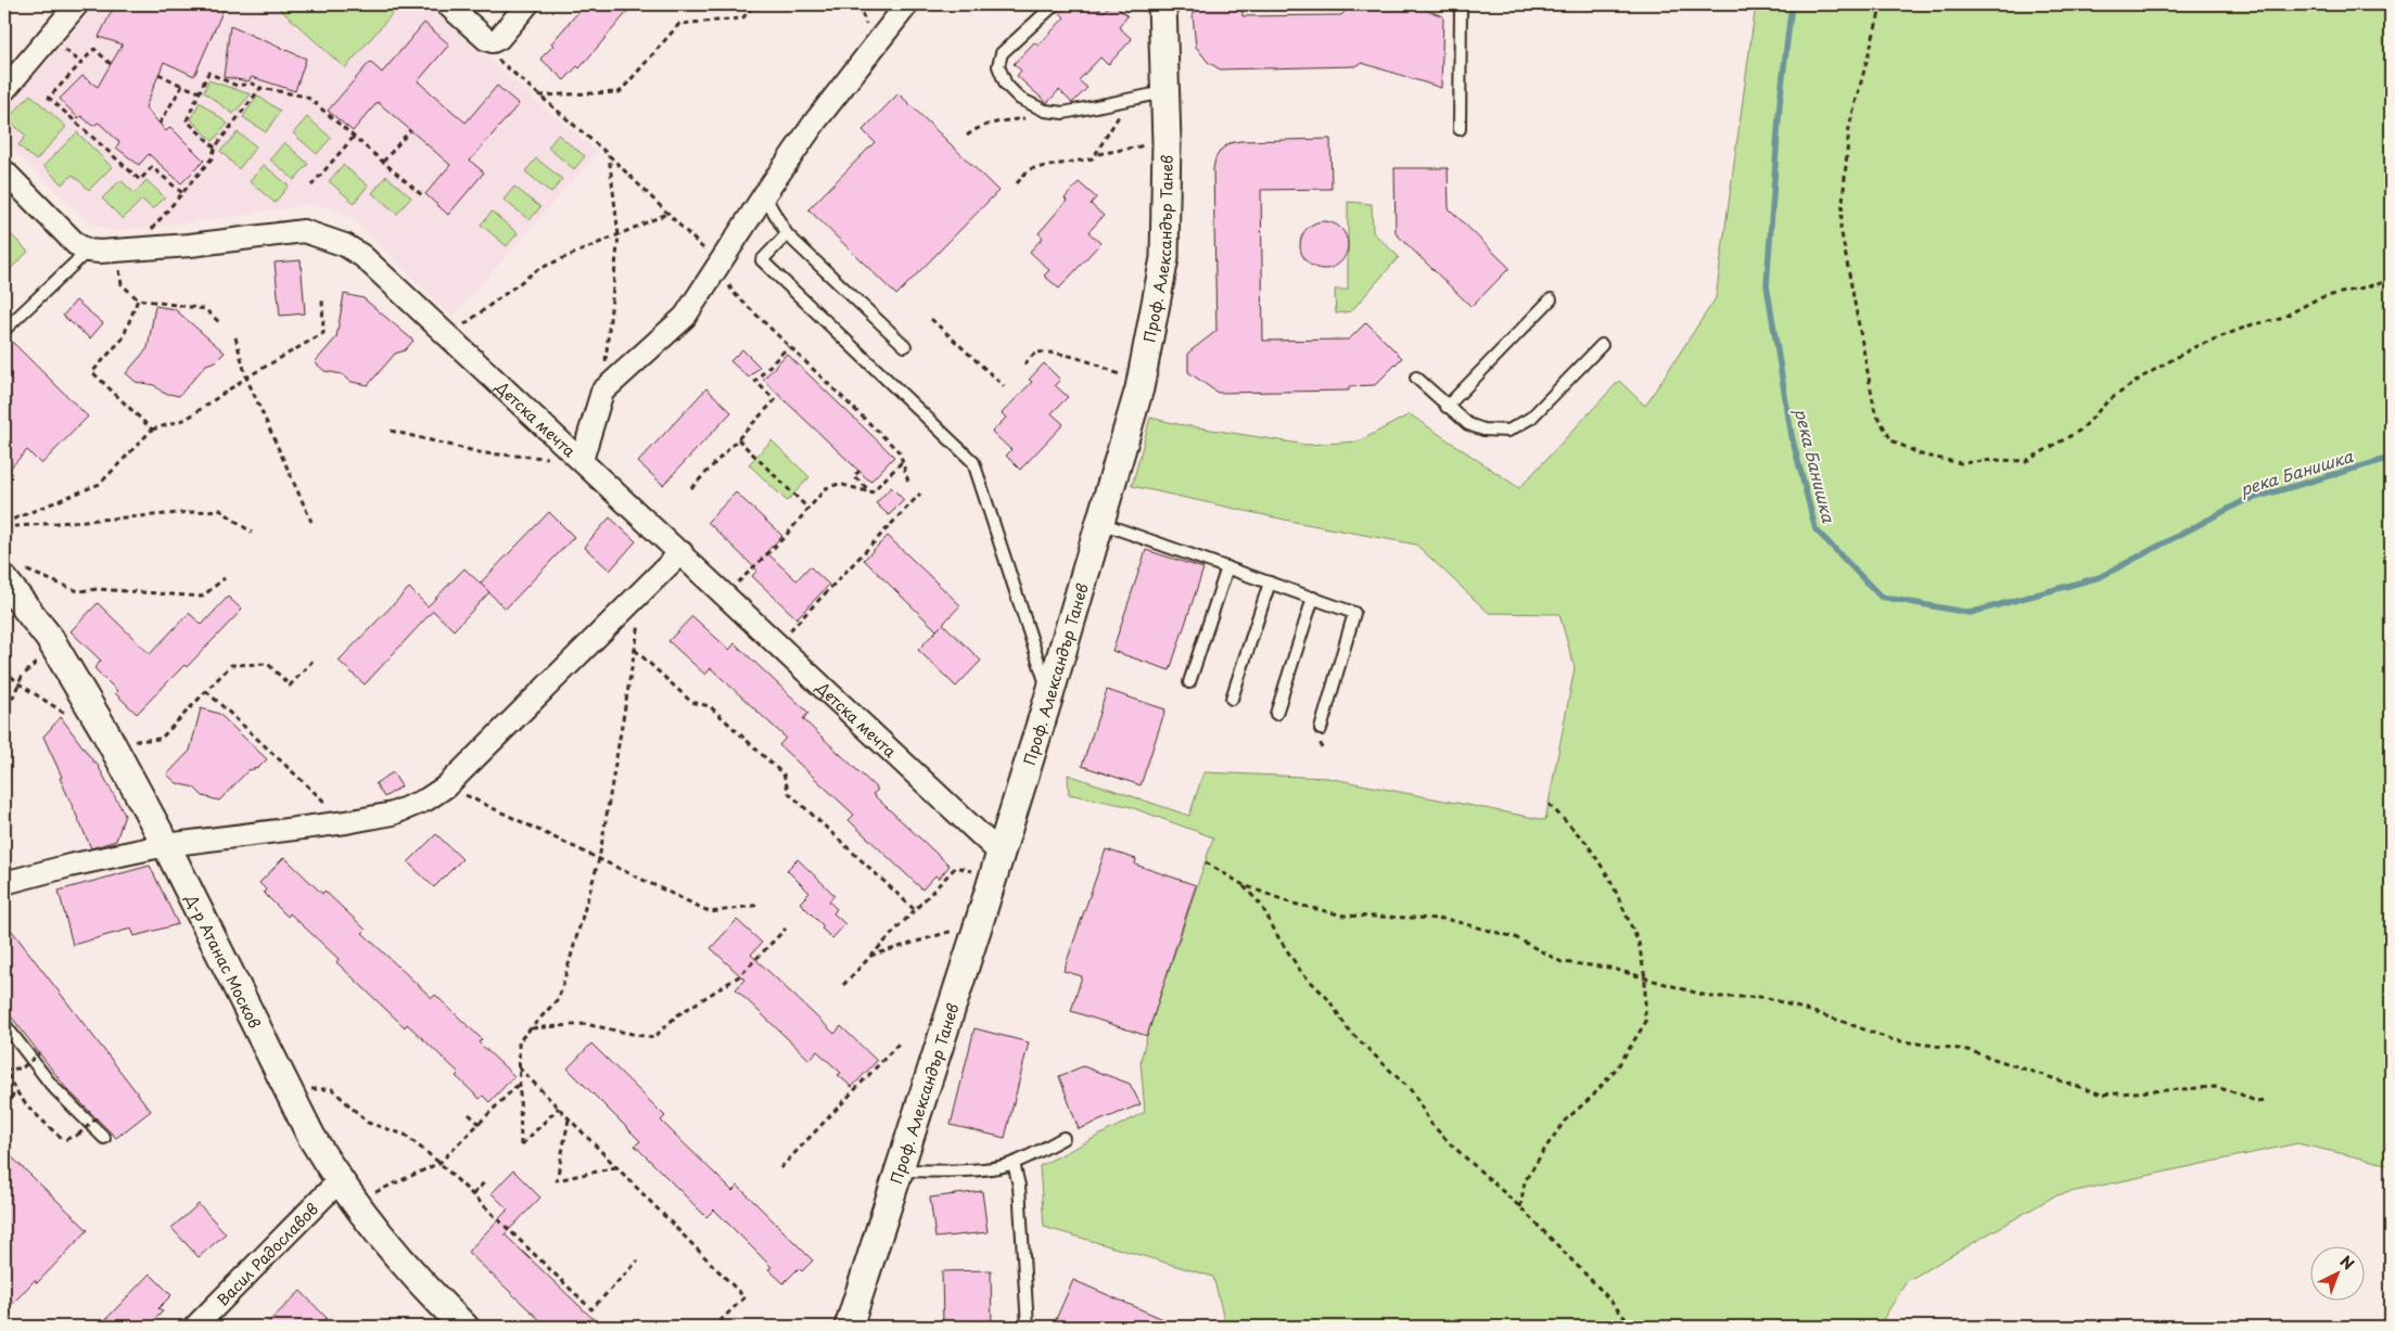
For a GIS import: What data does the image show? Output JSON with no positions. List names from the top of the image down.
{
  "streets": {
    "street": [
      "Проф. Александър Танев",
      "Детска мечта",
      "Д-р Атанас Москов",
      "Васил Радославов"
    ]
  },
  "crossings": [
    ["Проф. Александър Танев", "Детска мечта"],
    ["Д-р Атанас Москов", "Васил Радославов"]
  ],
  "water": ["река Банишка"],
  "north": "top right"
}
